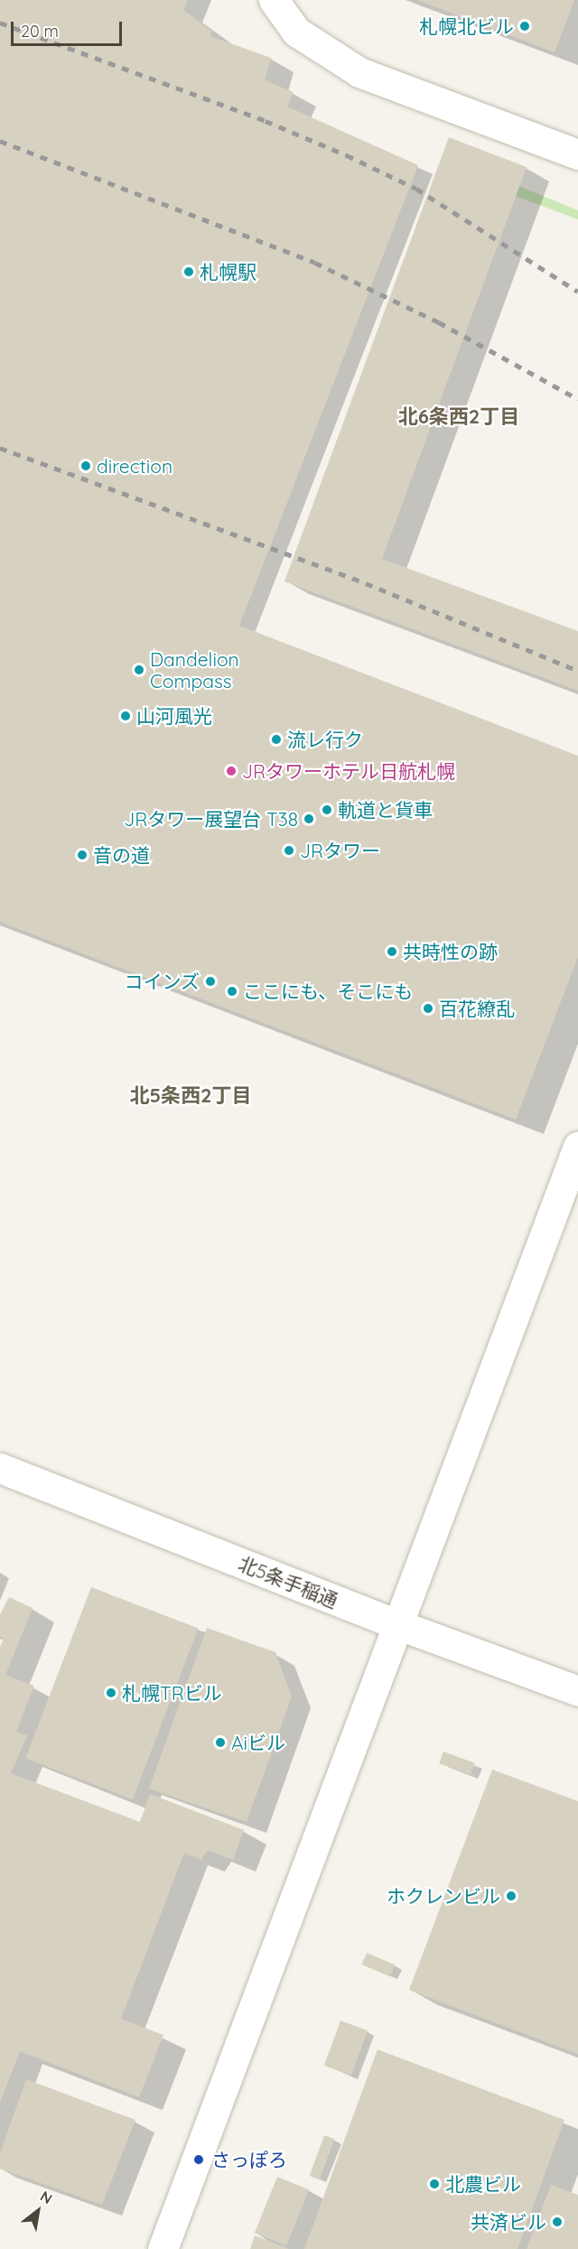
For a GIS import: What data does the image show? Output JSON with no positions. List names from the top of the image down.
{
  "streets": {
    "street": ["北5条手稲通"]
  },
  "districts": ["北6条西2丁目", "北5条西2丁目"],
  "places": [
    "札幌北ビル",
    "札幌駅",
    "direction",
    "Dandelion Compass",
    "山河風光",
    "流レ行ク",
    "JRタワーホテル日航札幌",
    "軌道と貨車",
    "JRタワー展望台 T38",
    "JRタワー",
    "音の道",
    "共時性の跡",
    "コインズ",
    "ここにも、そこにも",
    "百花繚乱",
    "札幌TRビル",
    "Aiビル",
    "ホクレンビル",
    "さっぽろ",
    "北農ビル",
    "共済ビル"
  ],
  "scale_bar": "20 m",
  "north": "top right"
}
